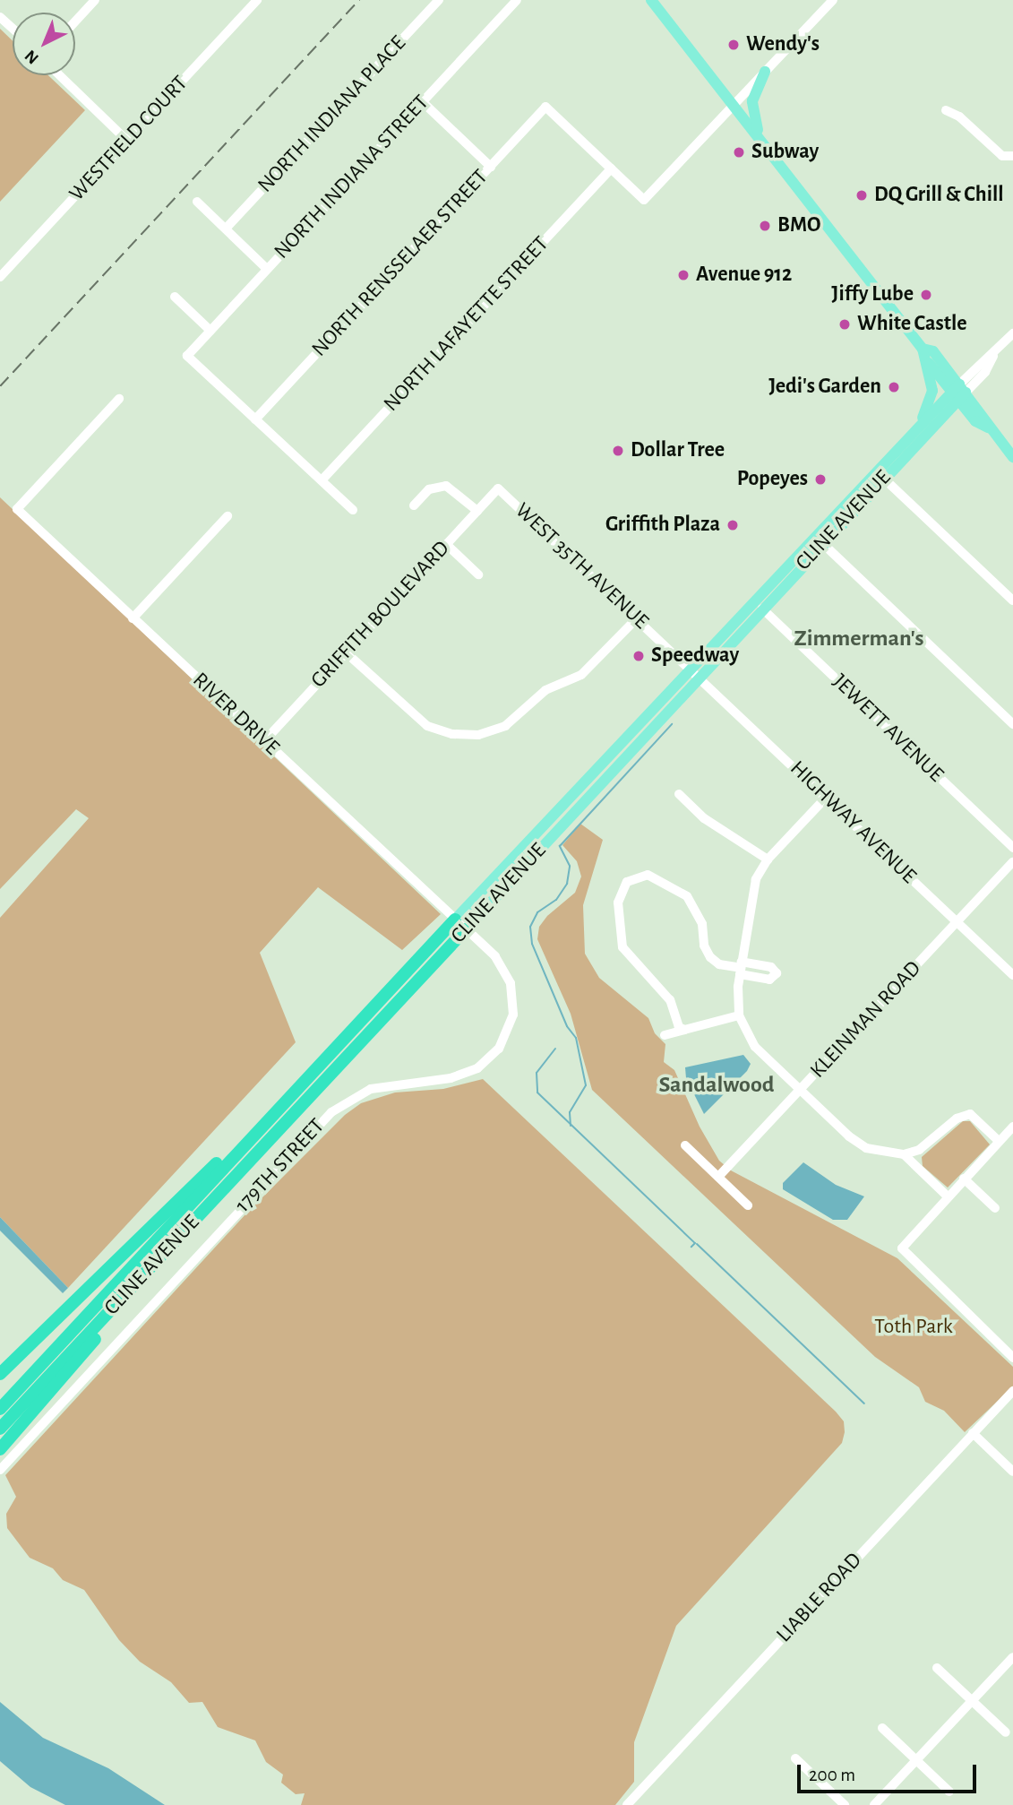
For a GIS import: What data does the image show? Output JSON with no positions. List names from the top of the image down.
{
  "streets": {
    "highway": ["CLINE AVENUE"],
    "street": [
      "NORTH INDIANA PLACE",
      "WESTFIELD COURT",
      "NORTH INDIANA STREET",
      "NORTH RENSSELAER STREET",
      "NORTH LAFAYETTE STREET",
      "WEST 35TH AVENUE",
      "GRIFFITH BOULEVARD",
      "RIVER DRIVE",
      "JEWETT AVENUE",
      "HIGHWAY AVENUE",
      "KLEINMAN ROAD",
      "179TH STREET",
      "LIABLE ROAD"
    ]
  },
  "crossings": [
    ["NORTH INDIANA STREET", "NORTH RENSSELAER STREET"],
    ["NORTH RENSSELAER STREET", "NORTH LAFAYETTE STREET"],
    ["CLINE AVENUE", "WEST 35TH AVENUE"],
    ["CLINE AVENUE", "RIVER DRIVE"],
    ["CLINE AVENUE", "JEWETT AVENUE"],
    ["CLINE AVENUE", "HIGHWAY AVENUE"],
    ["CLINE AVENUE", "179TH STREET"],
    ["WEST 35TH AVENUE", "GRIFFITH BOULEVARD"],
    ["WEST 35TH AVENUE", "HIGHWAY AVENUE"],
    ["GRIFFITH BOULEVARD", "RIVER DRIVE"],
    ["RIVER DRIVE", "179TH STREET"],
    ["HIGHWAY AVENUE", "KLEINMAN ROAD"]
  ],
  "districts": ["Zimmerman's", "Sandalwood"],
  "parks": ["Toth Park"],
  "places": [
    "Wendy's",
    "Subway",
    "DQ Grill & Chill",
    "BMO",
    "Avenue 912",
    "Jiffy Lube",
    "White Castle",
    "Jedi's Garden",
    "Dollar Tree",
    "Popeyes",
    "Griffith Plaza",
    "Speedway"
  ],
  "scale_bar": "200 m",
  "north": "bottom left"
}
